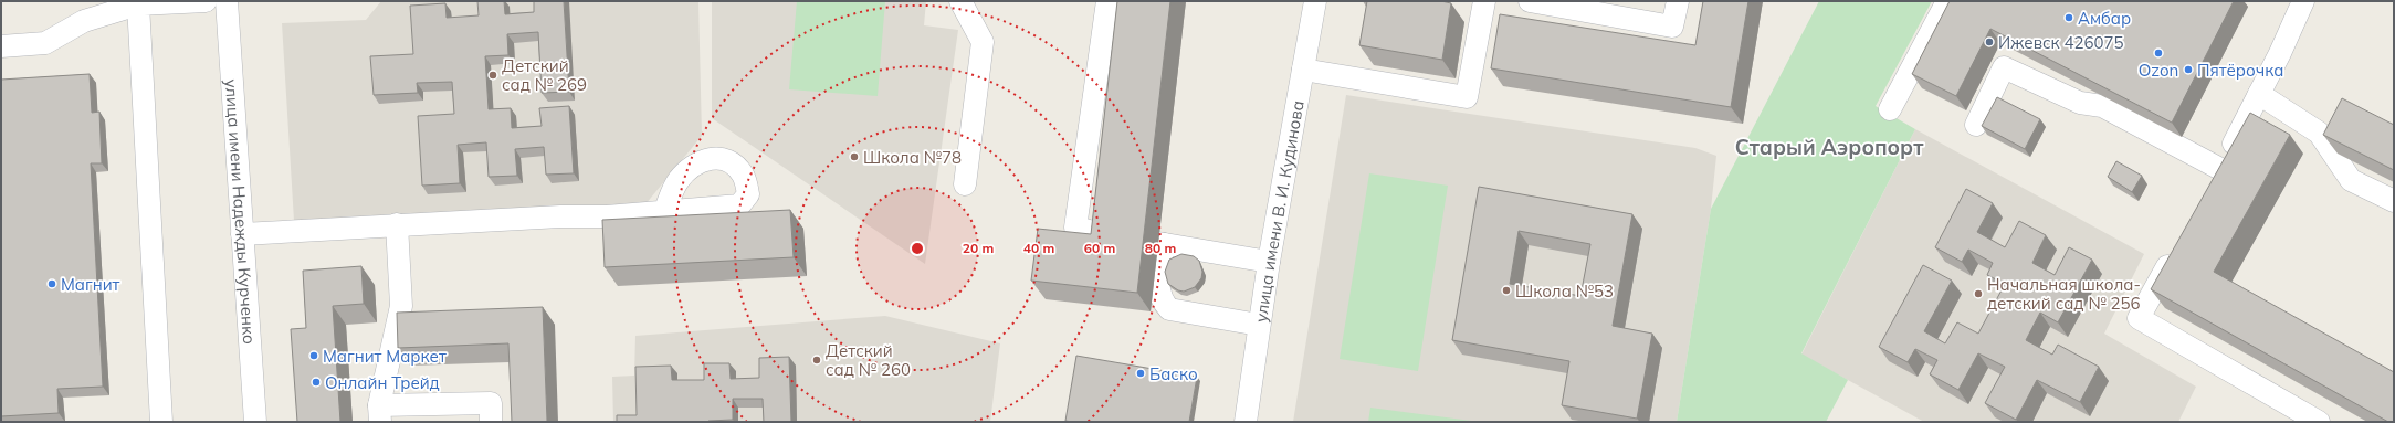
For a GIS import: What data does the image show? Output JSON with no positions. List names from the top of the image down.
{
  "streets": {
    "street": ["улица имени В. И. Кудинова", "улица имени Надежды Курченко"]
  },
  "districts": ["Старый Аэропорт"],
  "places": [
    "Амбар",
    "Ижевск 426075",
    "Ozon",
    "Пятёрочка",
    "Детский сад № 269",
    "Школа №78",
    "Магнит",
    "Школа №53",
    "Начальная школа- детский сад № 256",
    "Магнит Маркет",
    "Детский сад № 260",
    "Баско",
    "Онлайн Трейд"
  ],
  "rings": [
    "20 m",
    "40 m",
    "60 m",
    "80 m"
  ]
}
